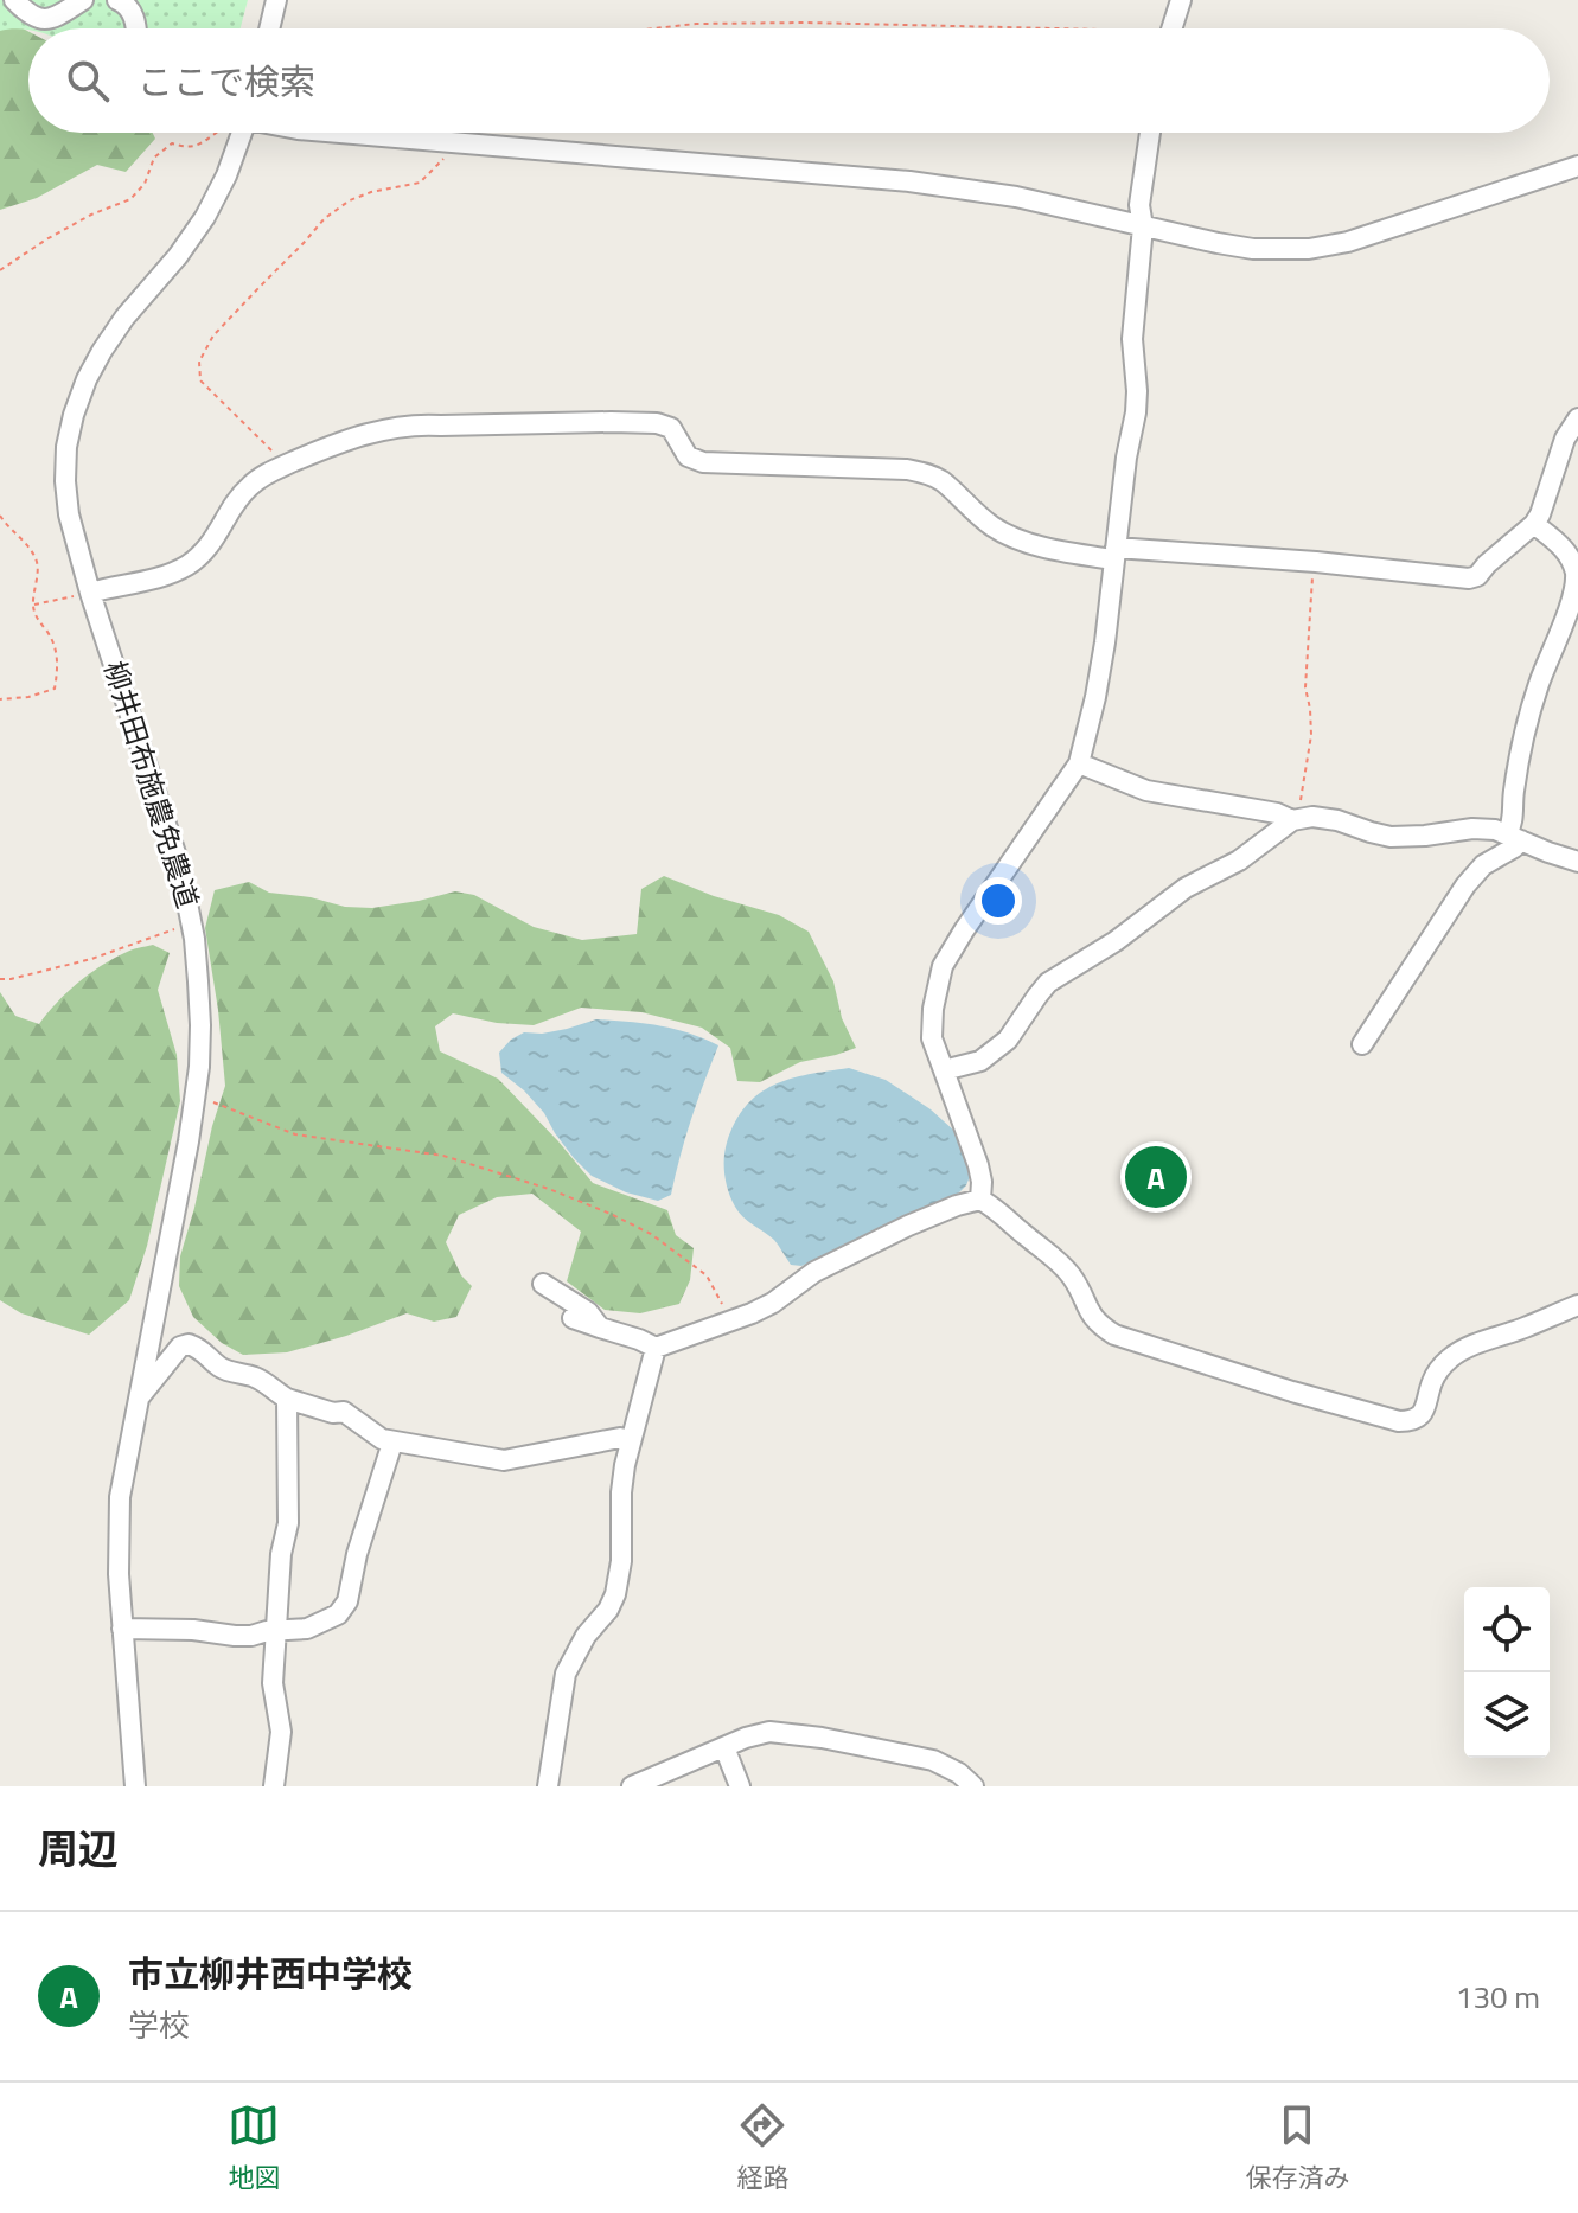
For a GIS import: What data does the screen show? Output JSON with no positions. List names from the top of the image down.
{
  "streets": {
    "street": ["柳井田布施農免農道"]
  },
  "page": {
    "search": "ここで検索",
    "pins": "A",
    "heading": "周辺",
    "list": [
      {
        "mark": "A",
        "name": "市立柳井西中学校",
        "note": "学校",
        "value": "130 m"
      }
    ],
    "nav": ["地図", "経路", "保存済み"]
  }
}
